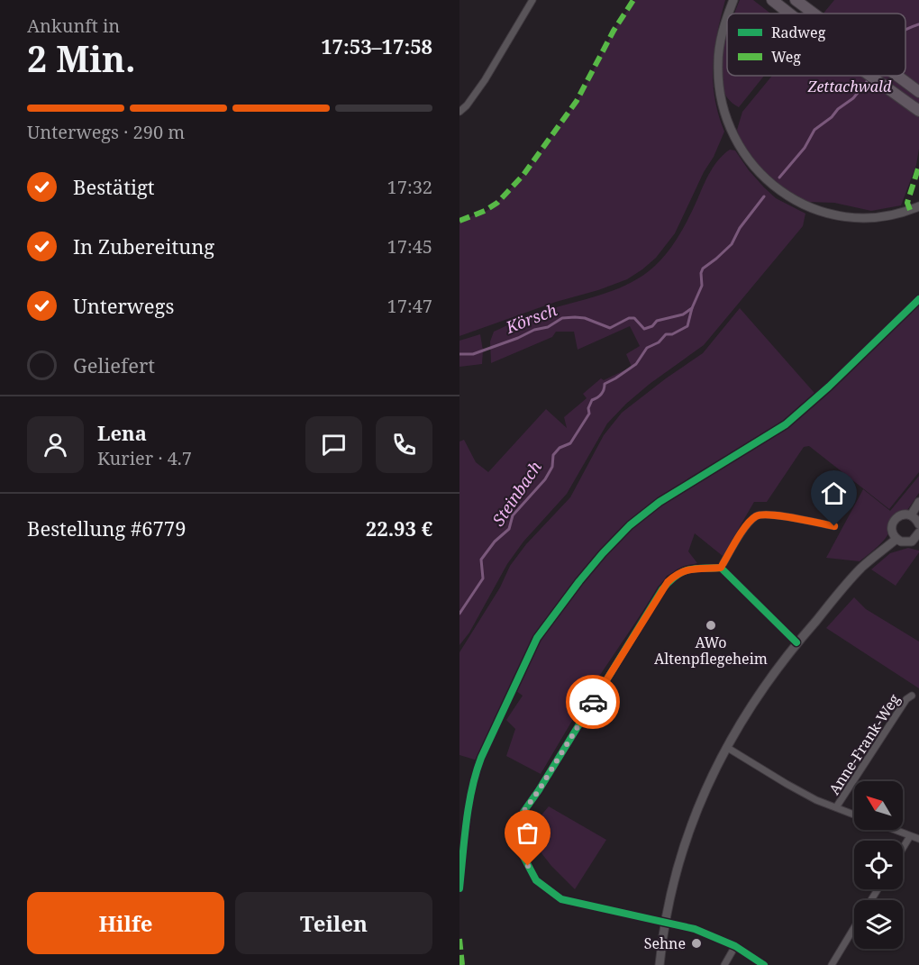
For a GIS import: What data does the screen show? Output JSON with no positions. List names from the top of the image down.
{
  "streets": {
    "street": ["Anne-Frank-Weg"]
  },
  "water": ["Körsch", "Steinbach"],
  "parks": ["Zettachwald"],
  "places": ["AWo Altenpflegeheim", "Sehne"],
  "legend": ["Radweg", "Weg"],
  "north": "top left",
  "page": {
    "heading": ["2 Min.", "Ankunft in", "17:53–17:58"],
    "panel": [
      "Lena",
      "Kurier · 4.7",
      "Bestellung #6779",
      "22.93 €"
    ],
    "bar": "Unterwegs · 290 m",
    "list": [
      ["Bestätigt", "17:32"],
      ["In Zubereitung", "17:45"],
      ["Unterwegs", "17:47"],
      "Geliefert"
    ],
    "buttons": ["Hilfe", "Teilen"]
  }
}
